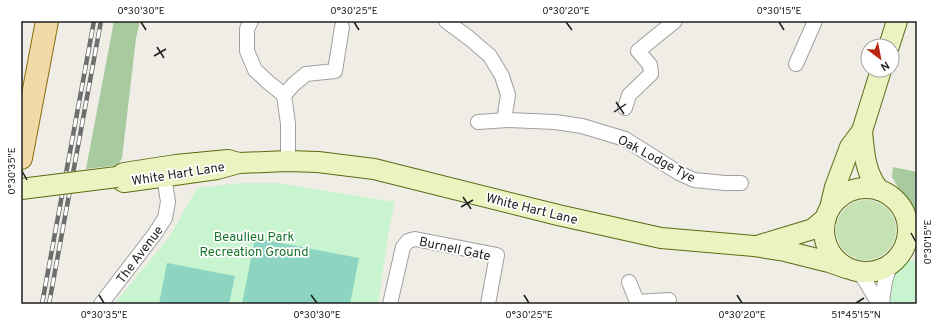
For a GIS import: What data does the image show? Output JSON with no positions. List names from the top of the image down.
{
  "streets": {
    "street": [
      "Oak Lodge Tye",
      "White Hart Lane",
      "Burnell Gate",
      "The Avenue"
    ]
  },
  "crossings": [
    ["White Hart Lane", "The Avenue"]
  ],
  "parks": ["Beaulieu Park Recreation Ground"],
  "north": "bottom right",
  "coordinates": [
    "0°30'30\"E",
    "0°30'25\"E",
    "0°30'20\"E",
    "0°30'15\"E",
    "0°30'35\"E",
    "51°45'15\"N"
  ]
}
